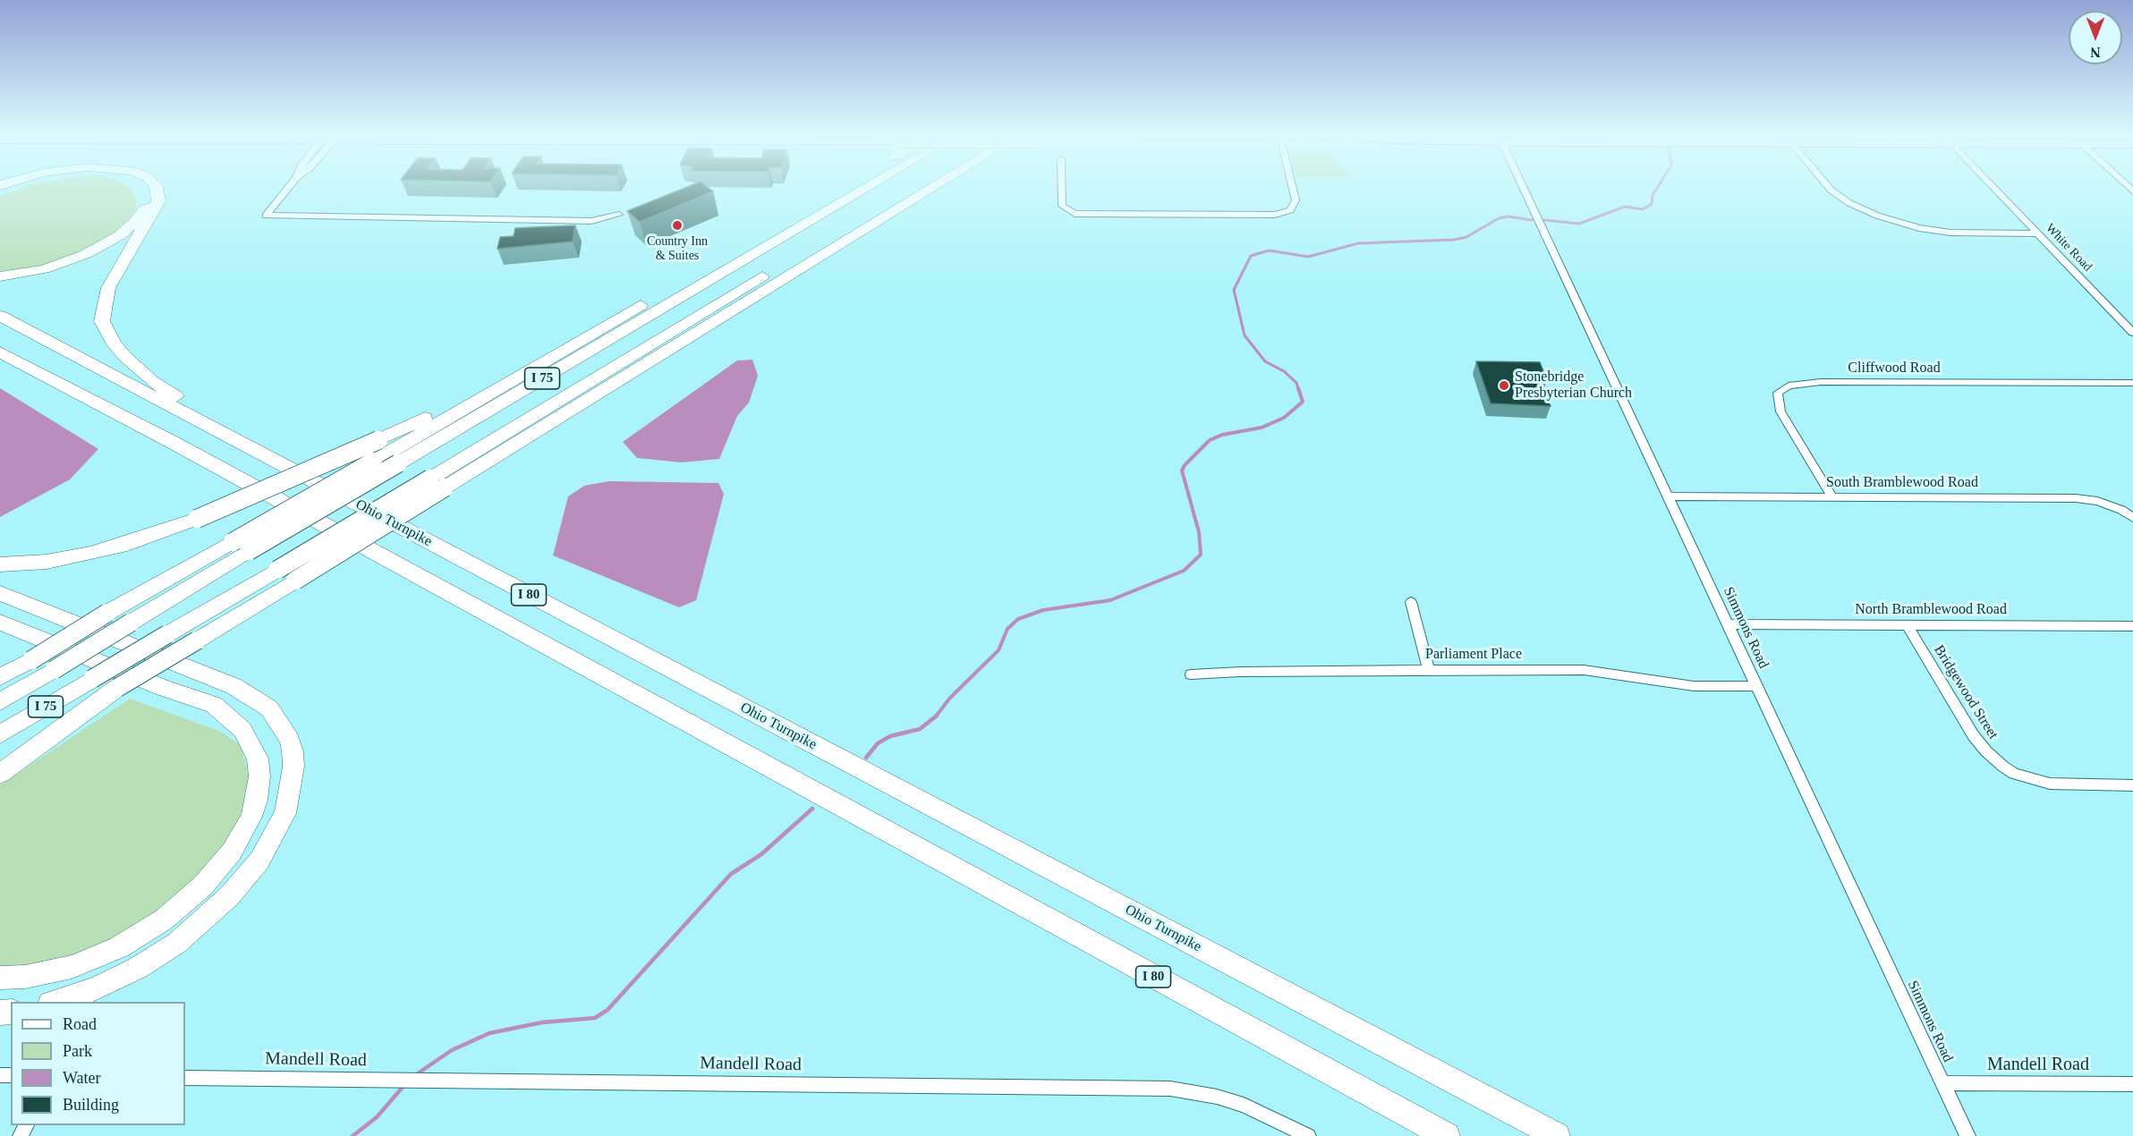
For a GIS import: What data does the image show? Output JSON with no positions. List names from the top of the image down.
{
  "streets": {
    "highway": ["I 75", "Ohio Turnpike", "I 80"],
    "street": [
      "White Road",
      "Cliffwood Road",
      "South Bramblewood Road",
      "North Bramblewood Road",
      "Simmons Road",
      "Parliament Place",
      "Bridgewood Street",
      "Mandell Road"
    ]
  },
  "crossings": [
    ["Cliffwood Road", "South Bramblewood Road"],
    ["South Bramblewood Road", "Simmons Road"],
    ["North Bramblewood Road", "Simmons Road"],
    ["North Bramblewood Road", "Bridgewood Street"],
    ["Simmons Road", "Parliament Place"],
    ["Simmons Road", "Mandell Road"]
  ],
  "places": ["Country Inn & Suites", "Stonebridge Presbyterian Church"],
  "legend": [
    "Road",
    "Park",
    "Water",
    "Building"
  ],
  "north": "bottom"
}
